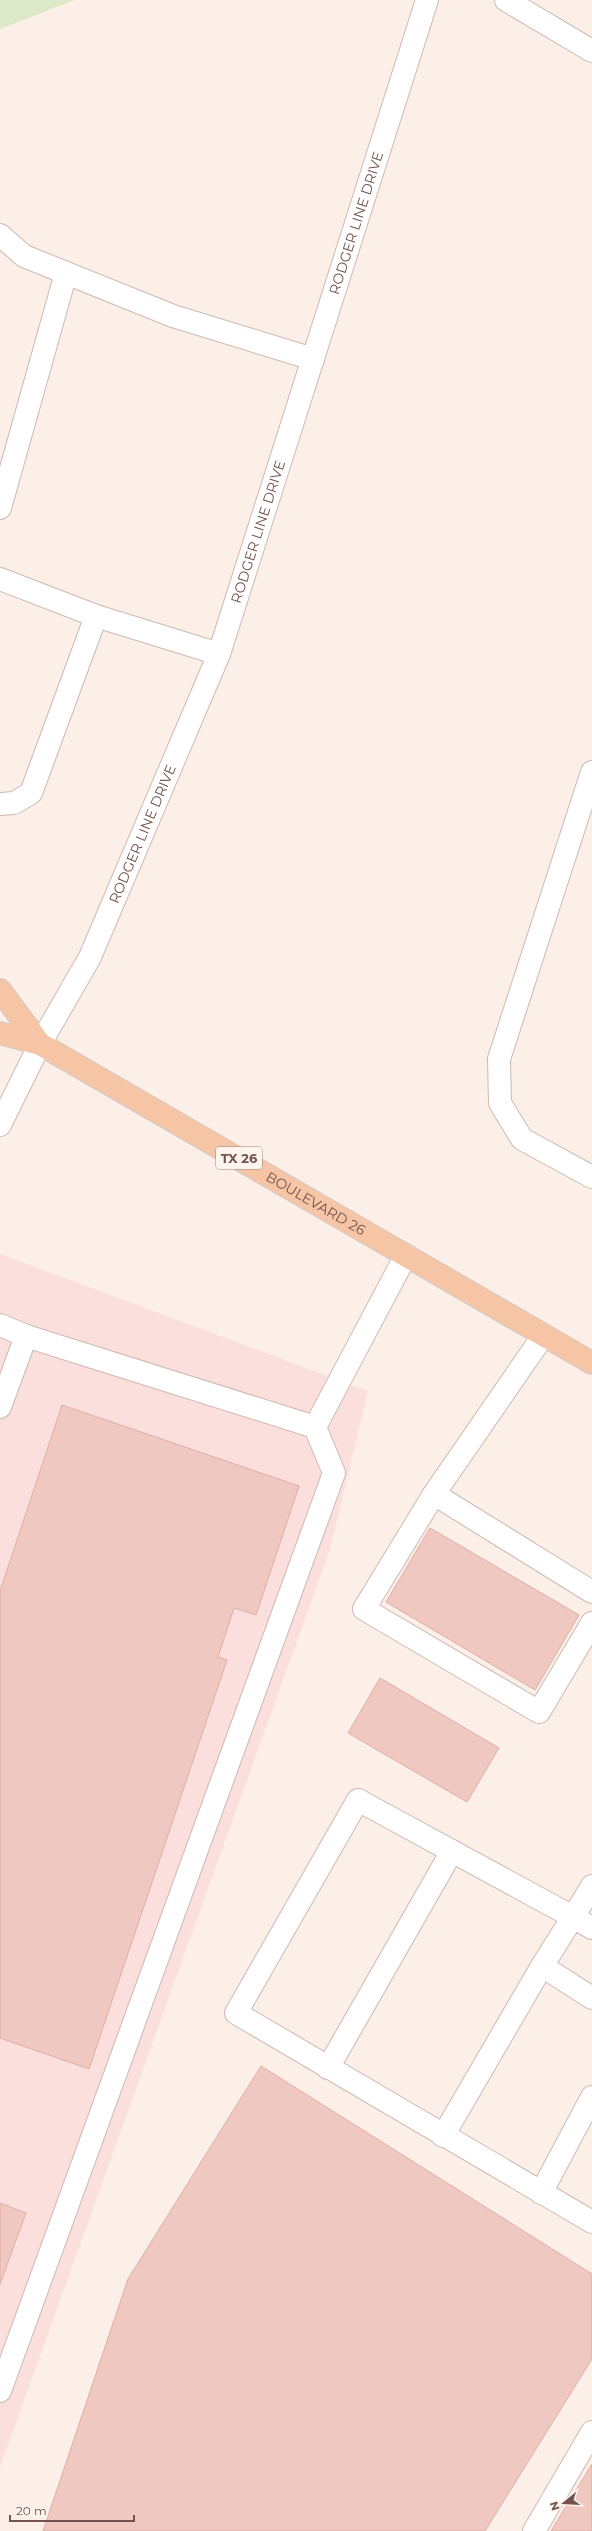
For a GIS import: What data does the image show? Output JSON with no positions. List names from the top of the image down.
{
  "streets": {
    "main road": ["TX 26", "BOULEVARD 26"],
    "street": ["RODGER LINE DRIVE"]
  },
  "crossings": [
    ["RODGER LINE DRIVE", "BOULEVARD 26"]
  ],
  "scale_bar": "20 m",
  "north": "left"
}
